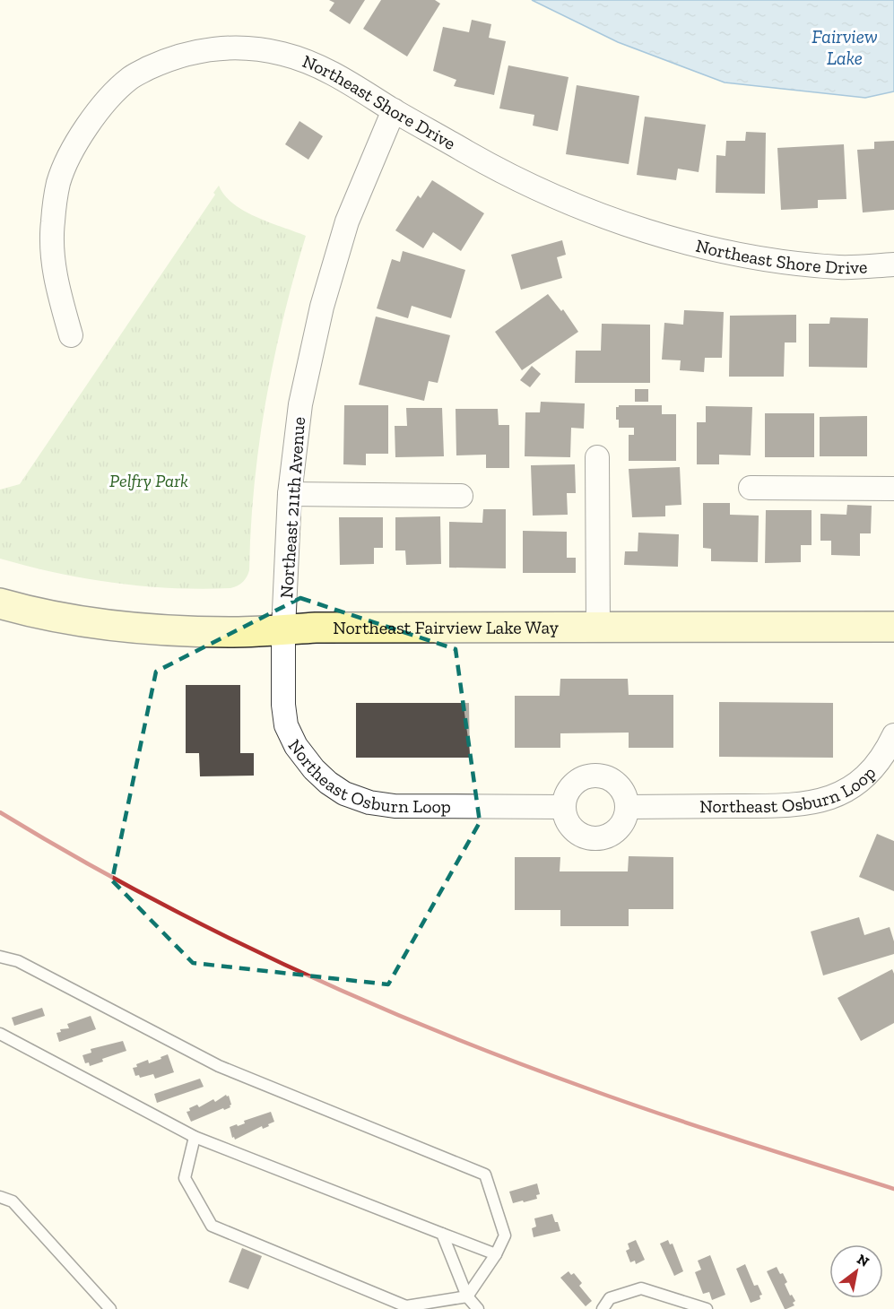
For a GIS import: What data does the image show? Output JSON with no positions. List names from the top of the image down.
{
  "streets": {
    "street": [
      "Northeast Shore Drive",
      "Northeast 211th Avenue",
      "Northeast Fairview Lake Way",
      "Northeast Osburn Loop"
    ]
  },
  "crossings": [
    ["Northeast Shore Drive", "Northeast 211th Avenue"],
    ["Northeast 211th Avenue", "Northeast Fairview Lake Way"],
    ["Northeast 211th Avenue", "Northeast Osburn Loop"],
    ["Northeast Fairview Lake Way", "Northeast Osburn Loop"]
  ],
  "water": ["Fairview Lake"],
  "parks": ["Pelfry Park"],
  "north": "top right"
}
